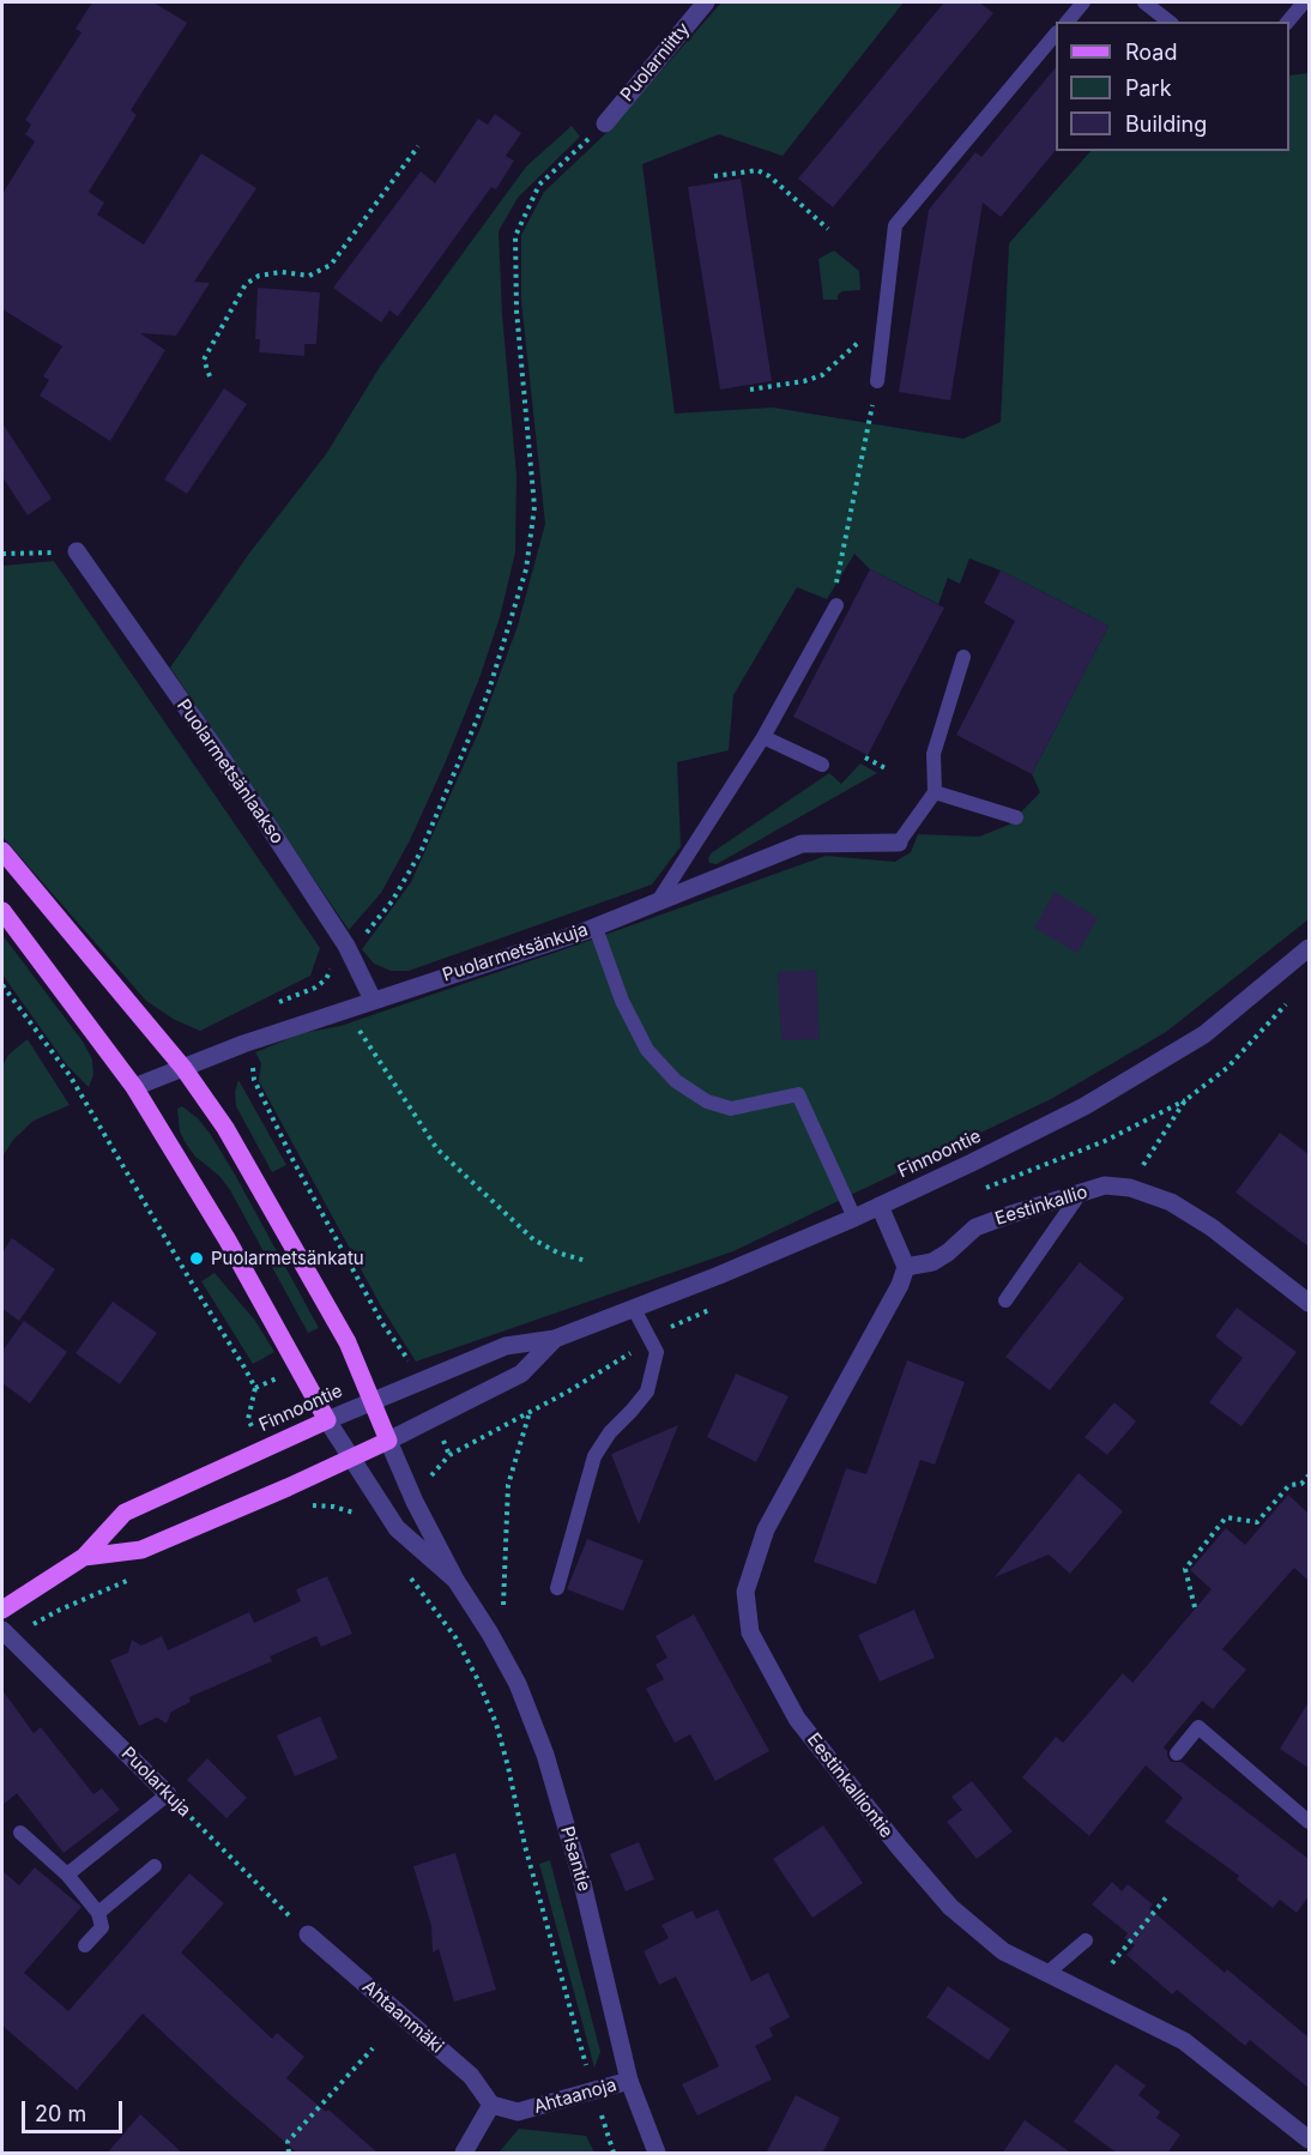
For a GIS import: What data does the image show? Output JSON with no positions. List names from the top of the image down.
{
  "streets": {
    "main road": ["Finnoontie"],
    "street": [
      "Puolarniitty",
      "Puolarmetsänlaakso",
      "Puolarmetsänkuja",
      "Eestinkallio",
      "Puolarkuja",
      "Eestinkalliontie",
      "Pisantie",
      "Ahtaanmäki",
      "Ahtaanoja"
    ]
  },
  "crossings": [
    ["Puolarmetsänlaakso", "Puolarmetsänkuja"],
    ["Finnoontie", "Pisantie"],
    ["Eestinkallio", "Eestinkalliontie"],
    ["Puolarkuja", "Ahtaanmäki"],
    ["Pisantie", "Ahtaanoja"],
    ["Ahtaanmäki", "Ahtaanoja"]
  ],
  "places": ["Puolarmetsänkatu"],
  "legend": ["Road", "Park", "Building"],
  "scale_bar": "20 m"
}
